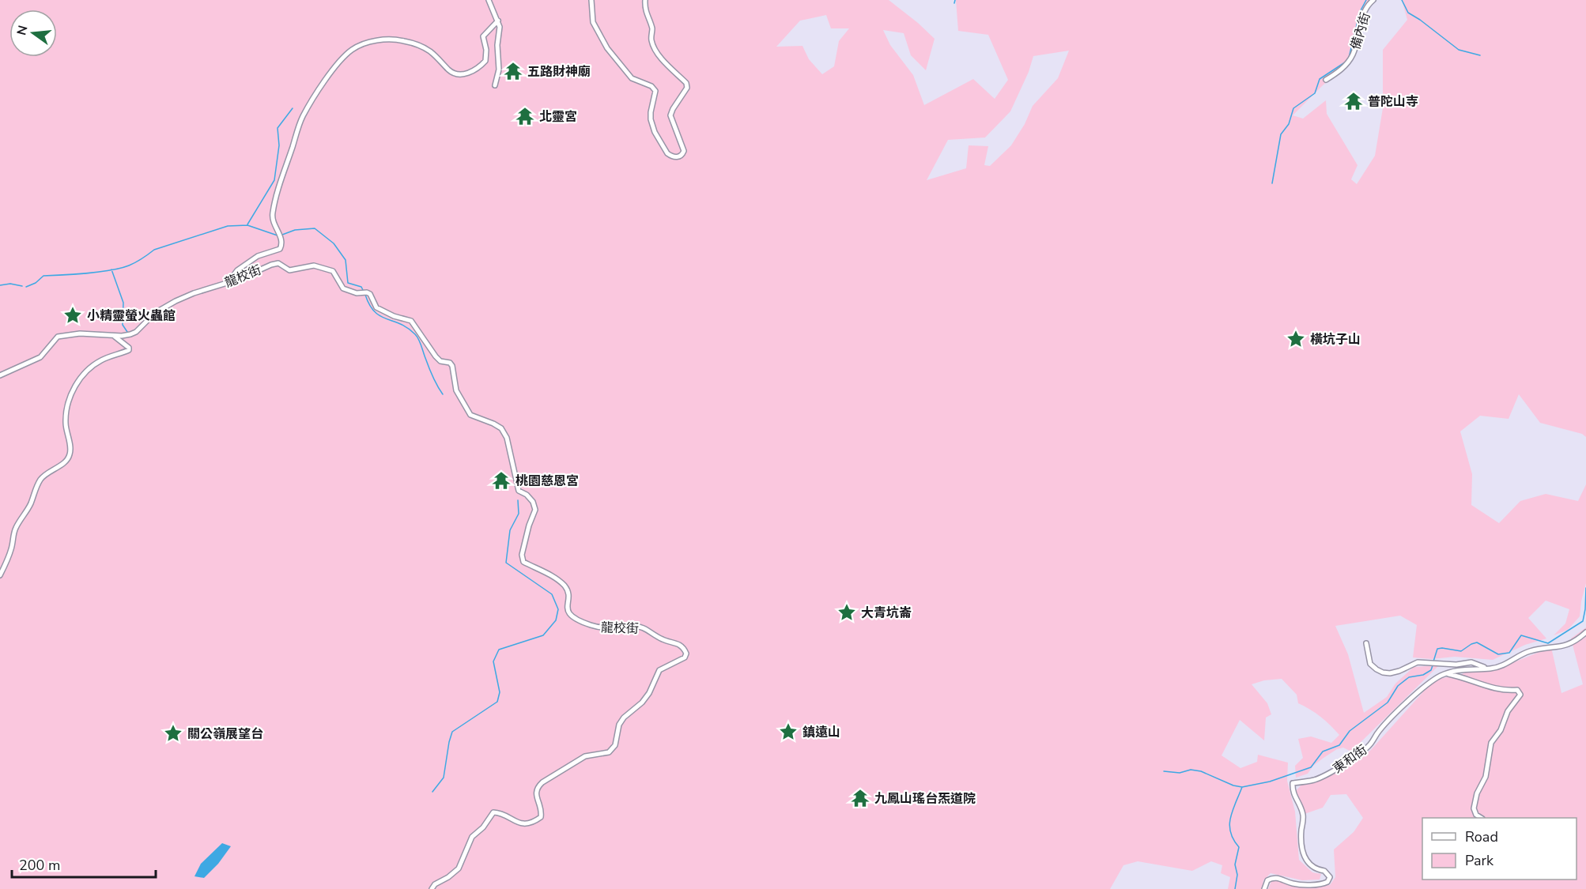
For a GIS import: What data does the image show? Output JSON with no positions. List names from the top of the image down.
{
  "streets": {
    "street": ["備內街", "龍校街", "東和街"]
  },
  "places": {
    "temple": [
      "五路財神廟",
      "普陀山寺",
      "北靈宮",
      "桃園慈恩宮",
      "九鳳山瑤台炁道院"
    ],
    "place": [
      "小精靈螢火蟲館",
      "橫坑子山",
      "大青坑崙",
      "鎮遠山",
      "關公嶺展望台"
    ]
  },
  "legend": ["Road", "Park"],
  "scale_bar": "200 m",
  "north": "left"
}
